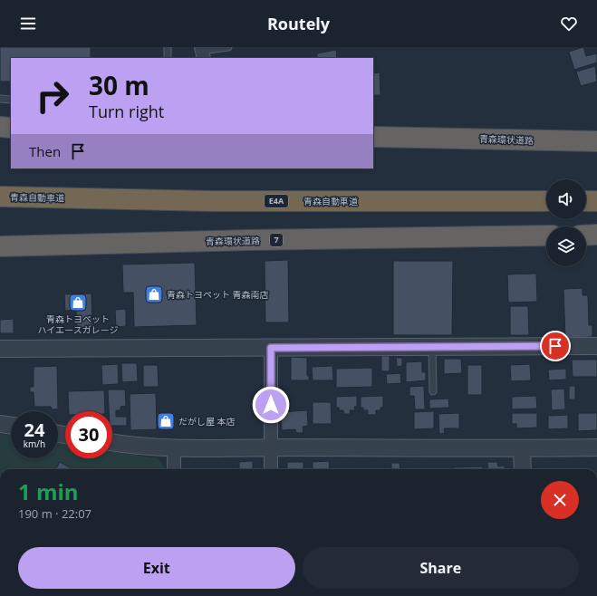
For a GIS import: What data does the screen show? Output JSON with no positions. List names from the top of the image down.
{
  "streets": {
    "highway": [
      "青森環状道路",
      "青森自動車道",
      "E4A",
      "7"
    ]
  },
  "places": {
    "shop": ["青森トヨペット 青森南店", "青森トヨペット ハイエースガレージ", "だがし屋 本店"]
  },
  "page": {
    "header": "Routely",
    "turn": ["30 m", "Turn right"],
    "then": "Then",
    "speed": "24 km/h",
    "limit": "30",
    "heading": ["1 min", "190 m · 22:07"],
    "buttons": ["Exit", "Share"]
  }
}
